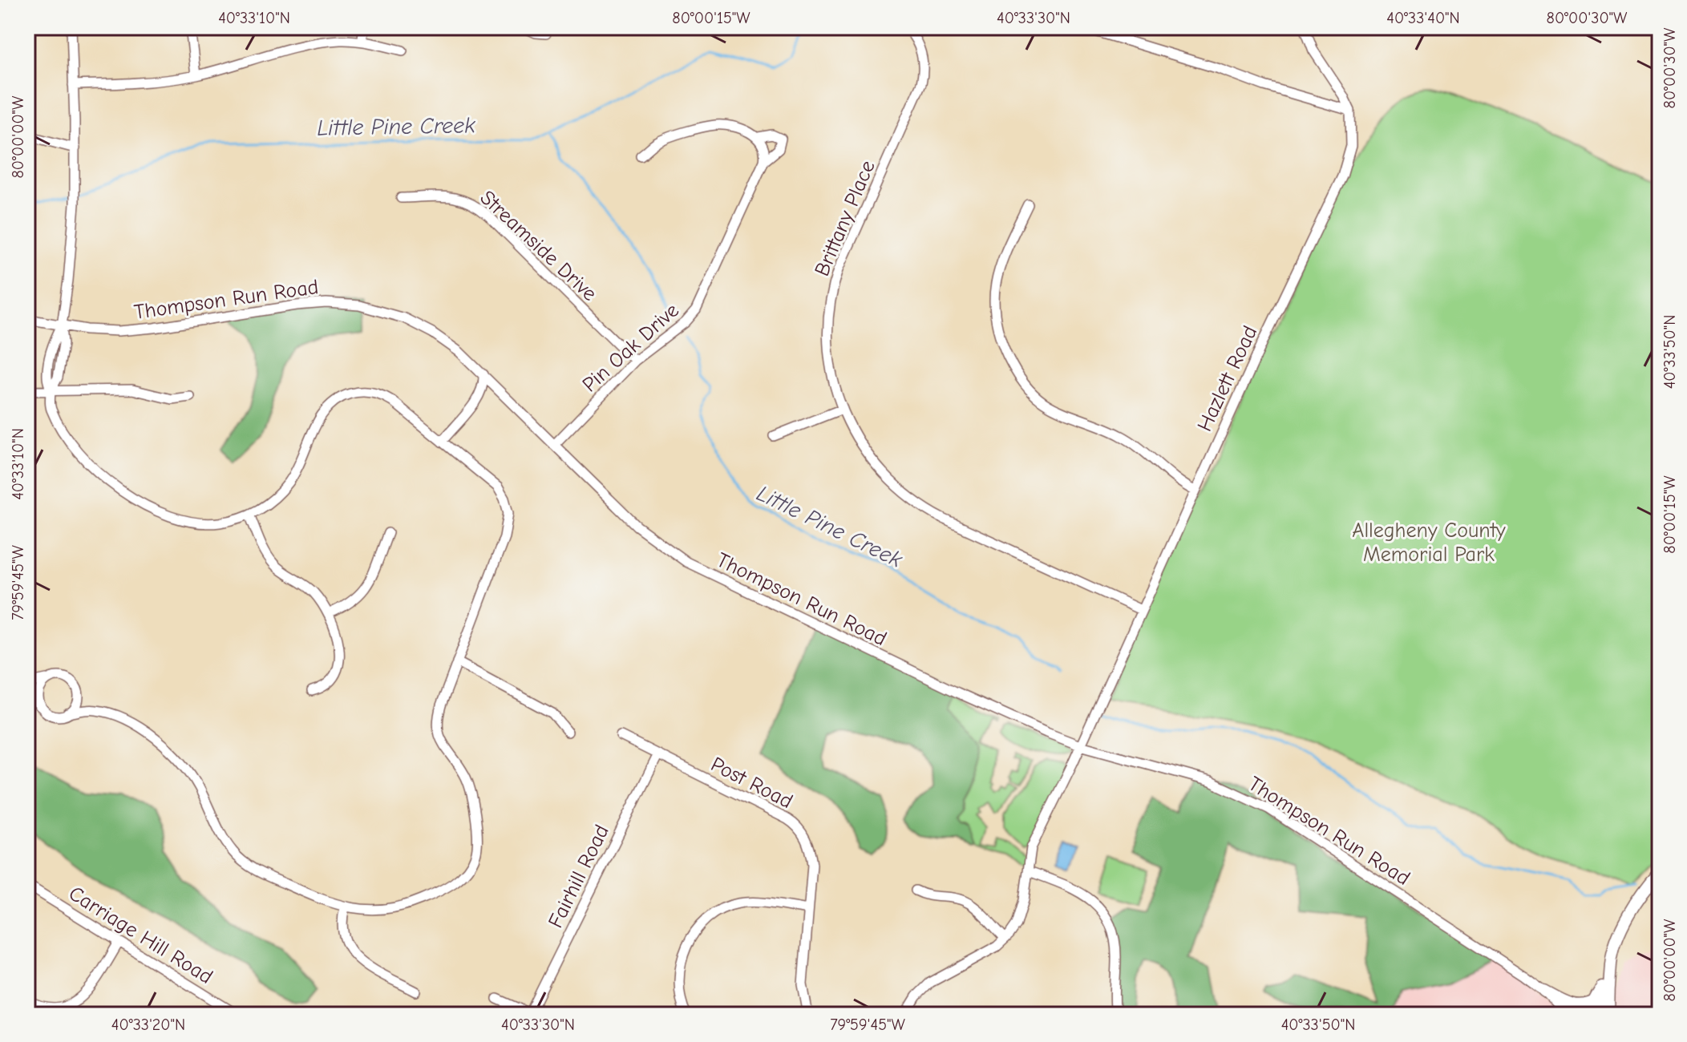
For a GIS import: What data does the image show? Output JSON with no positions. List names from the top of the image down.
{
  "streets": {
    "street": [
      "Brittany Place",
      "Streamside Drive",
      "Thompson Run Road",
      "Pin Oak Drive",
      "Hazlett Road",
      "Post Road",
      "Fairhill Road",
      "Carriage Hill Road"
    ]
  },
  "crossings": [
    ["Brittany Place", "Hazlett Road"],
    ["Streamside Drive", "Pin Oak Drive"],
    ["Thompson Run Road", "Pin Oak Drive"],
    ["Thompson Run Road", "Hazlett Road"],
    ["Post Road", "Fairhill Road"]
  ],
  "water": ["Little Pine Creek"],
  "parks": ["Allegheny County Memorial Park"],
  "coordinates": [
    "40°33'10\"N",
    "80°00'15\"W",
    "40°33'30\"N",
    "40°33'40\"N",
    "80°00'30\"W",
    "80°00'00\"W",
    "40°33'50\"N",
    "79°59'45\"W",
    "40°33'20\"N"
  ]
}
